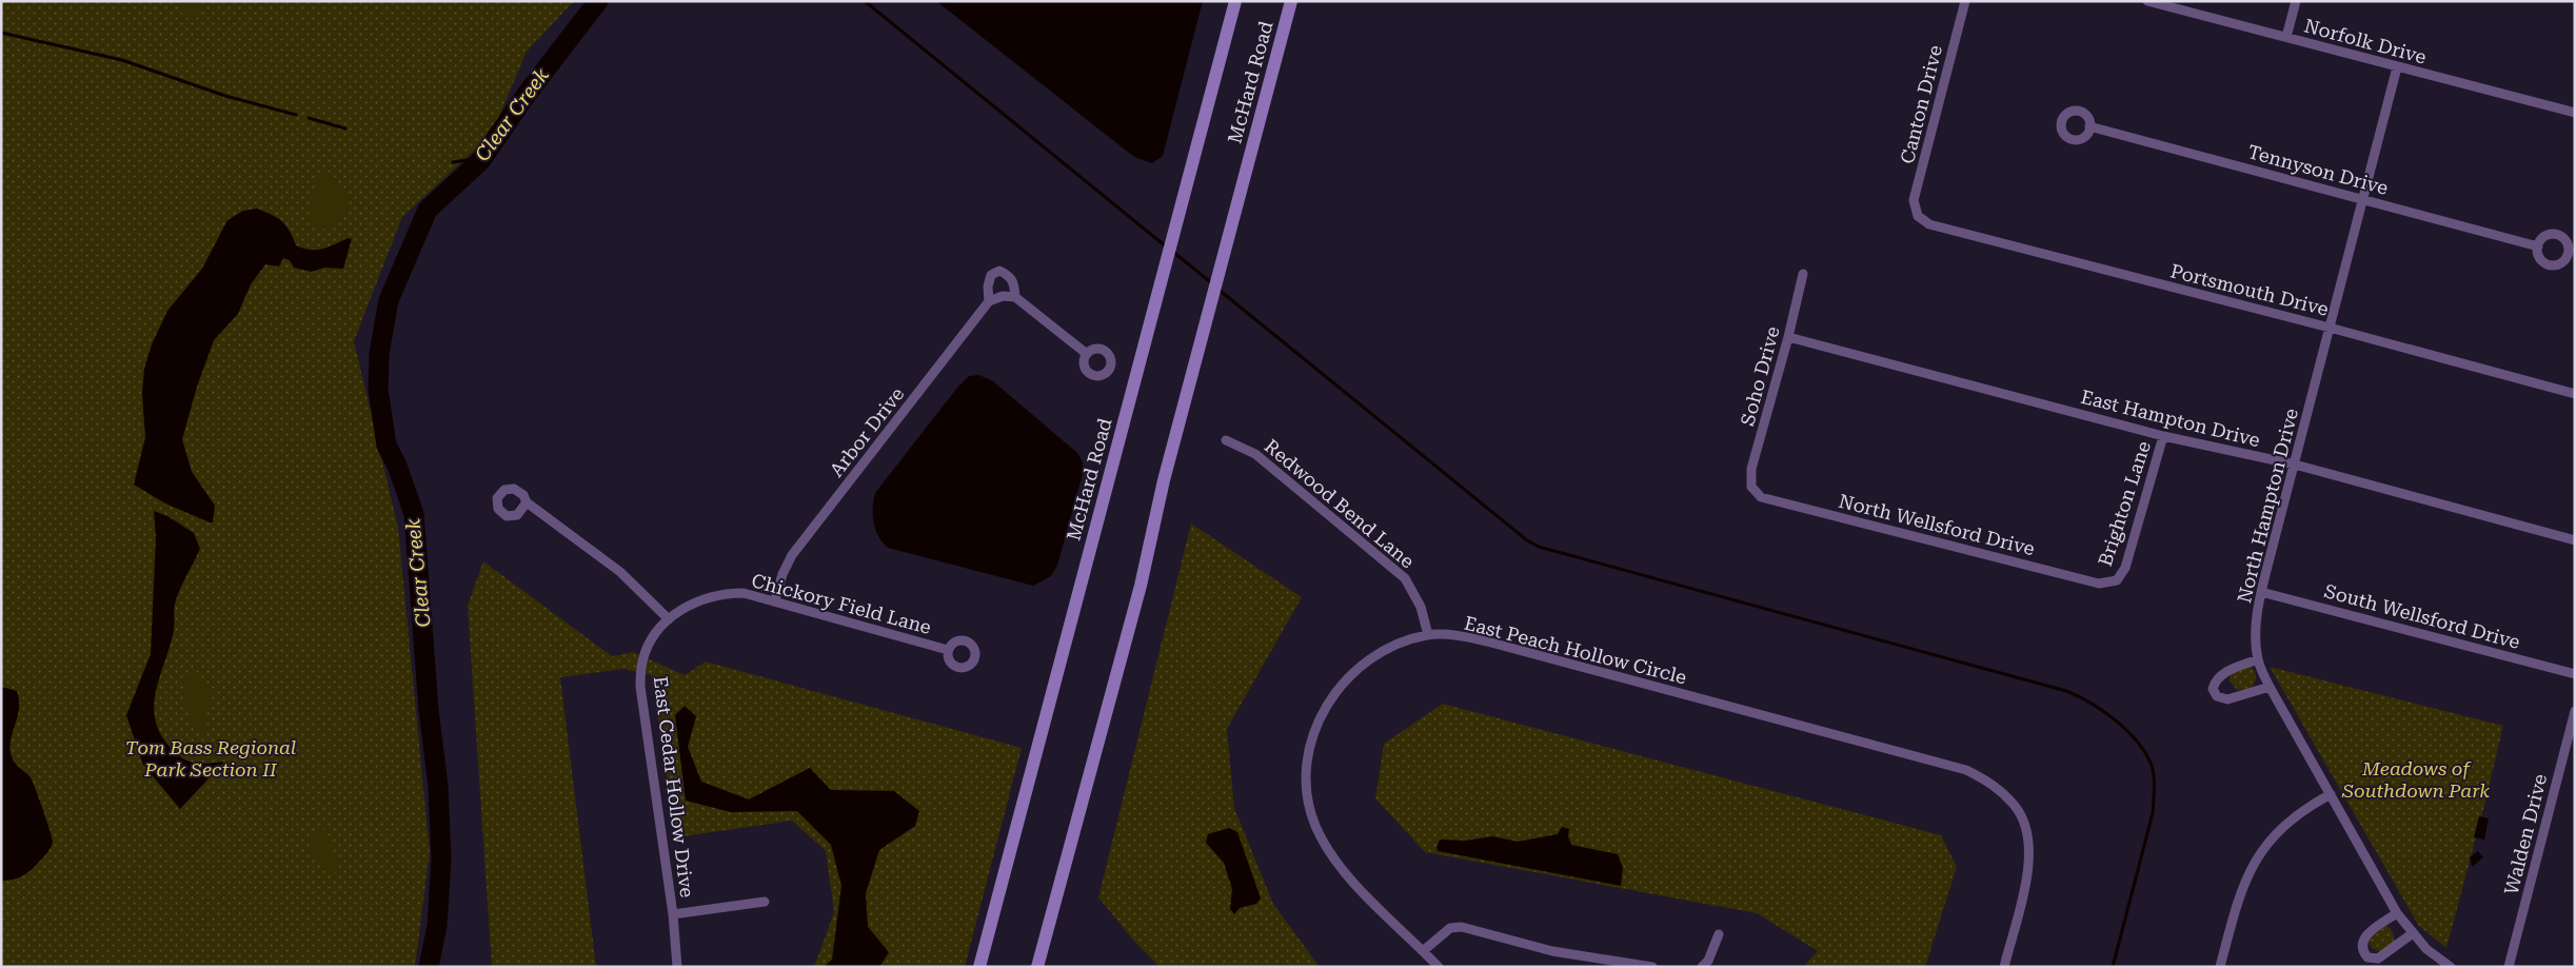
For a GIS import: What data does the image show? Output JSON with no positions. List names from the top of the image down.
{
  "streets": {
    "main road": ["McHard Road"],
    "street": [
      "Norfolk Drive",
      "Canton Drive",
      "Tennyson Drive",
      "Portsmouth Drive",
      "Soho Drive",
      "East Hampton Drive",
      "Arbor Drive",
      "Redwood Bend Lane",
      "Brighton Lane",
      "North Hampton Drive",
      "North Wellsford Drive",
      "Chickory Field Lane",
      "South Wellsford Drive",
      "East Peach Hollow Circle",
      "East Cedar Hollow Drive",
      "Walden Drive"
    ]
  },
  "crossings": [
    ["Norfolk Drive", "North Hampton Drive"],
    ["Canton Drive", "Portsmouth Drive"],
    ["Tennyson Drive", "North Hampton Drive"],
    ["Portsmouth Drive", "North Hampton Drive"],
    ["Soho Drive", "East Hampton Drive"],
    ["Soho Drive", "North Wellsford Drive"],
    ["East Hampton Drive", "Brighton Lane"],
    ["East Hampton Drive", "North Hampton Drive"],
    ["Arbor Drive", "Chickory Field Lane"],
    ["Redwood Bend Lane", "East Peach Hollow Circle"],
    ["Brighton Lane", "North Wellsford Drive"],
    ["North Hampton Drive", "South Wellsford Drive"],
    ["Chickory Field Lane", "East Cedar Hollow Drive"]
  ],
  "water": ["Clear Creek"],
  "parks": ["Tom Bass Regional Park Section II", "Meadows of Southdown Park"]
}
